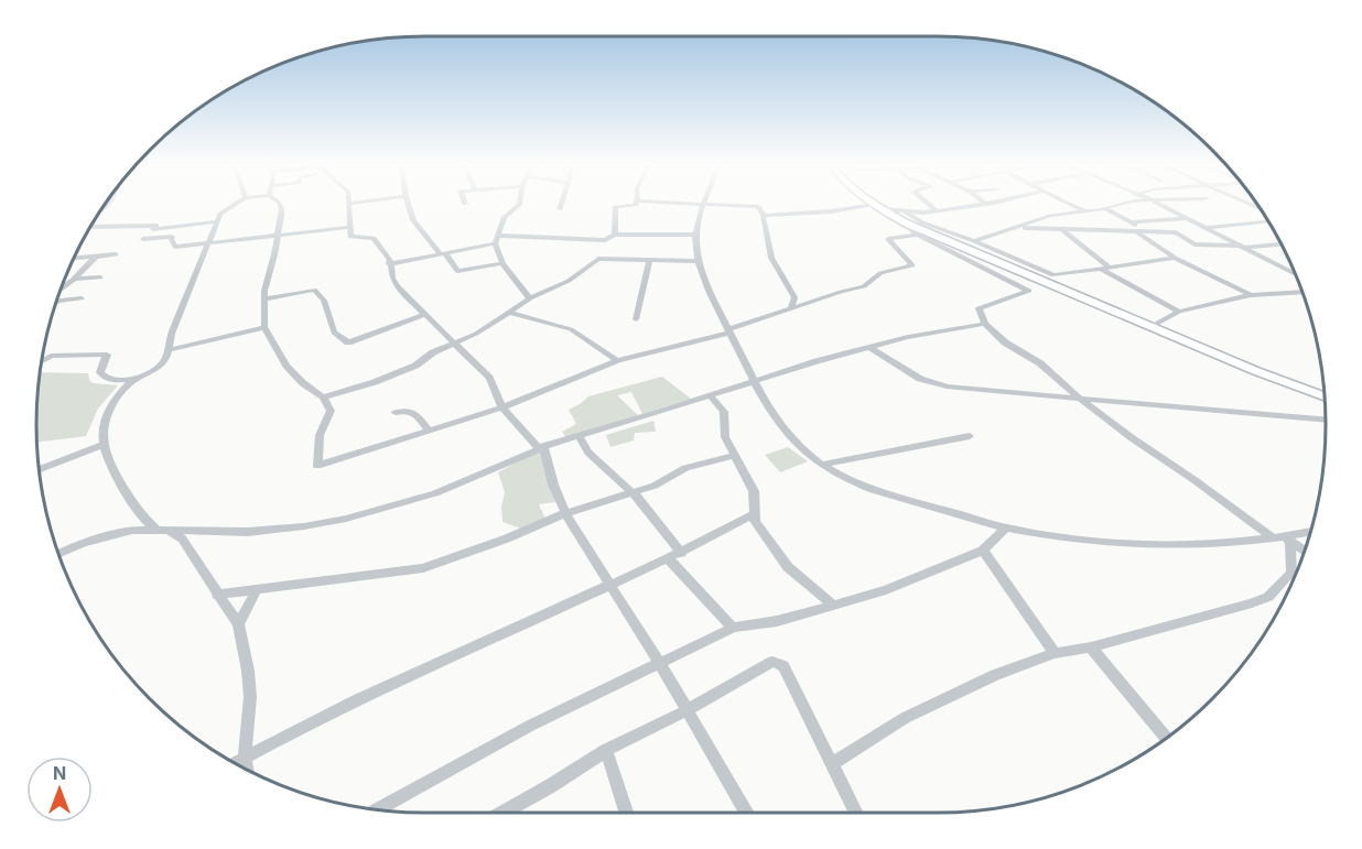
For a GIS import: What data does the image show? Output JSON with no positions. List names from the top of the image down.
{
  "north": "top"
}
